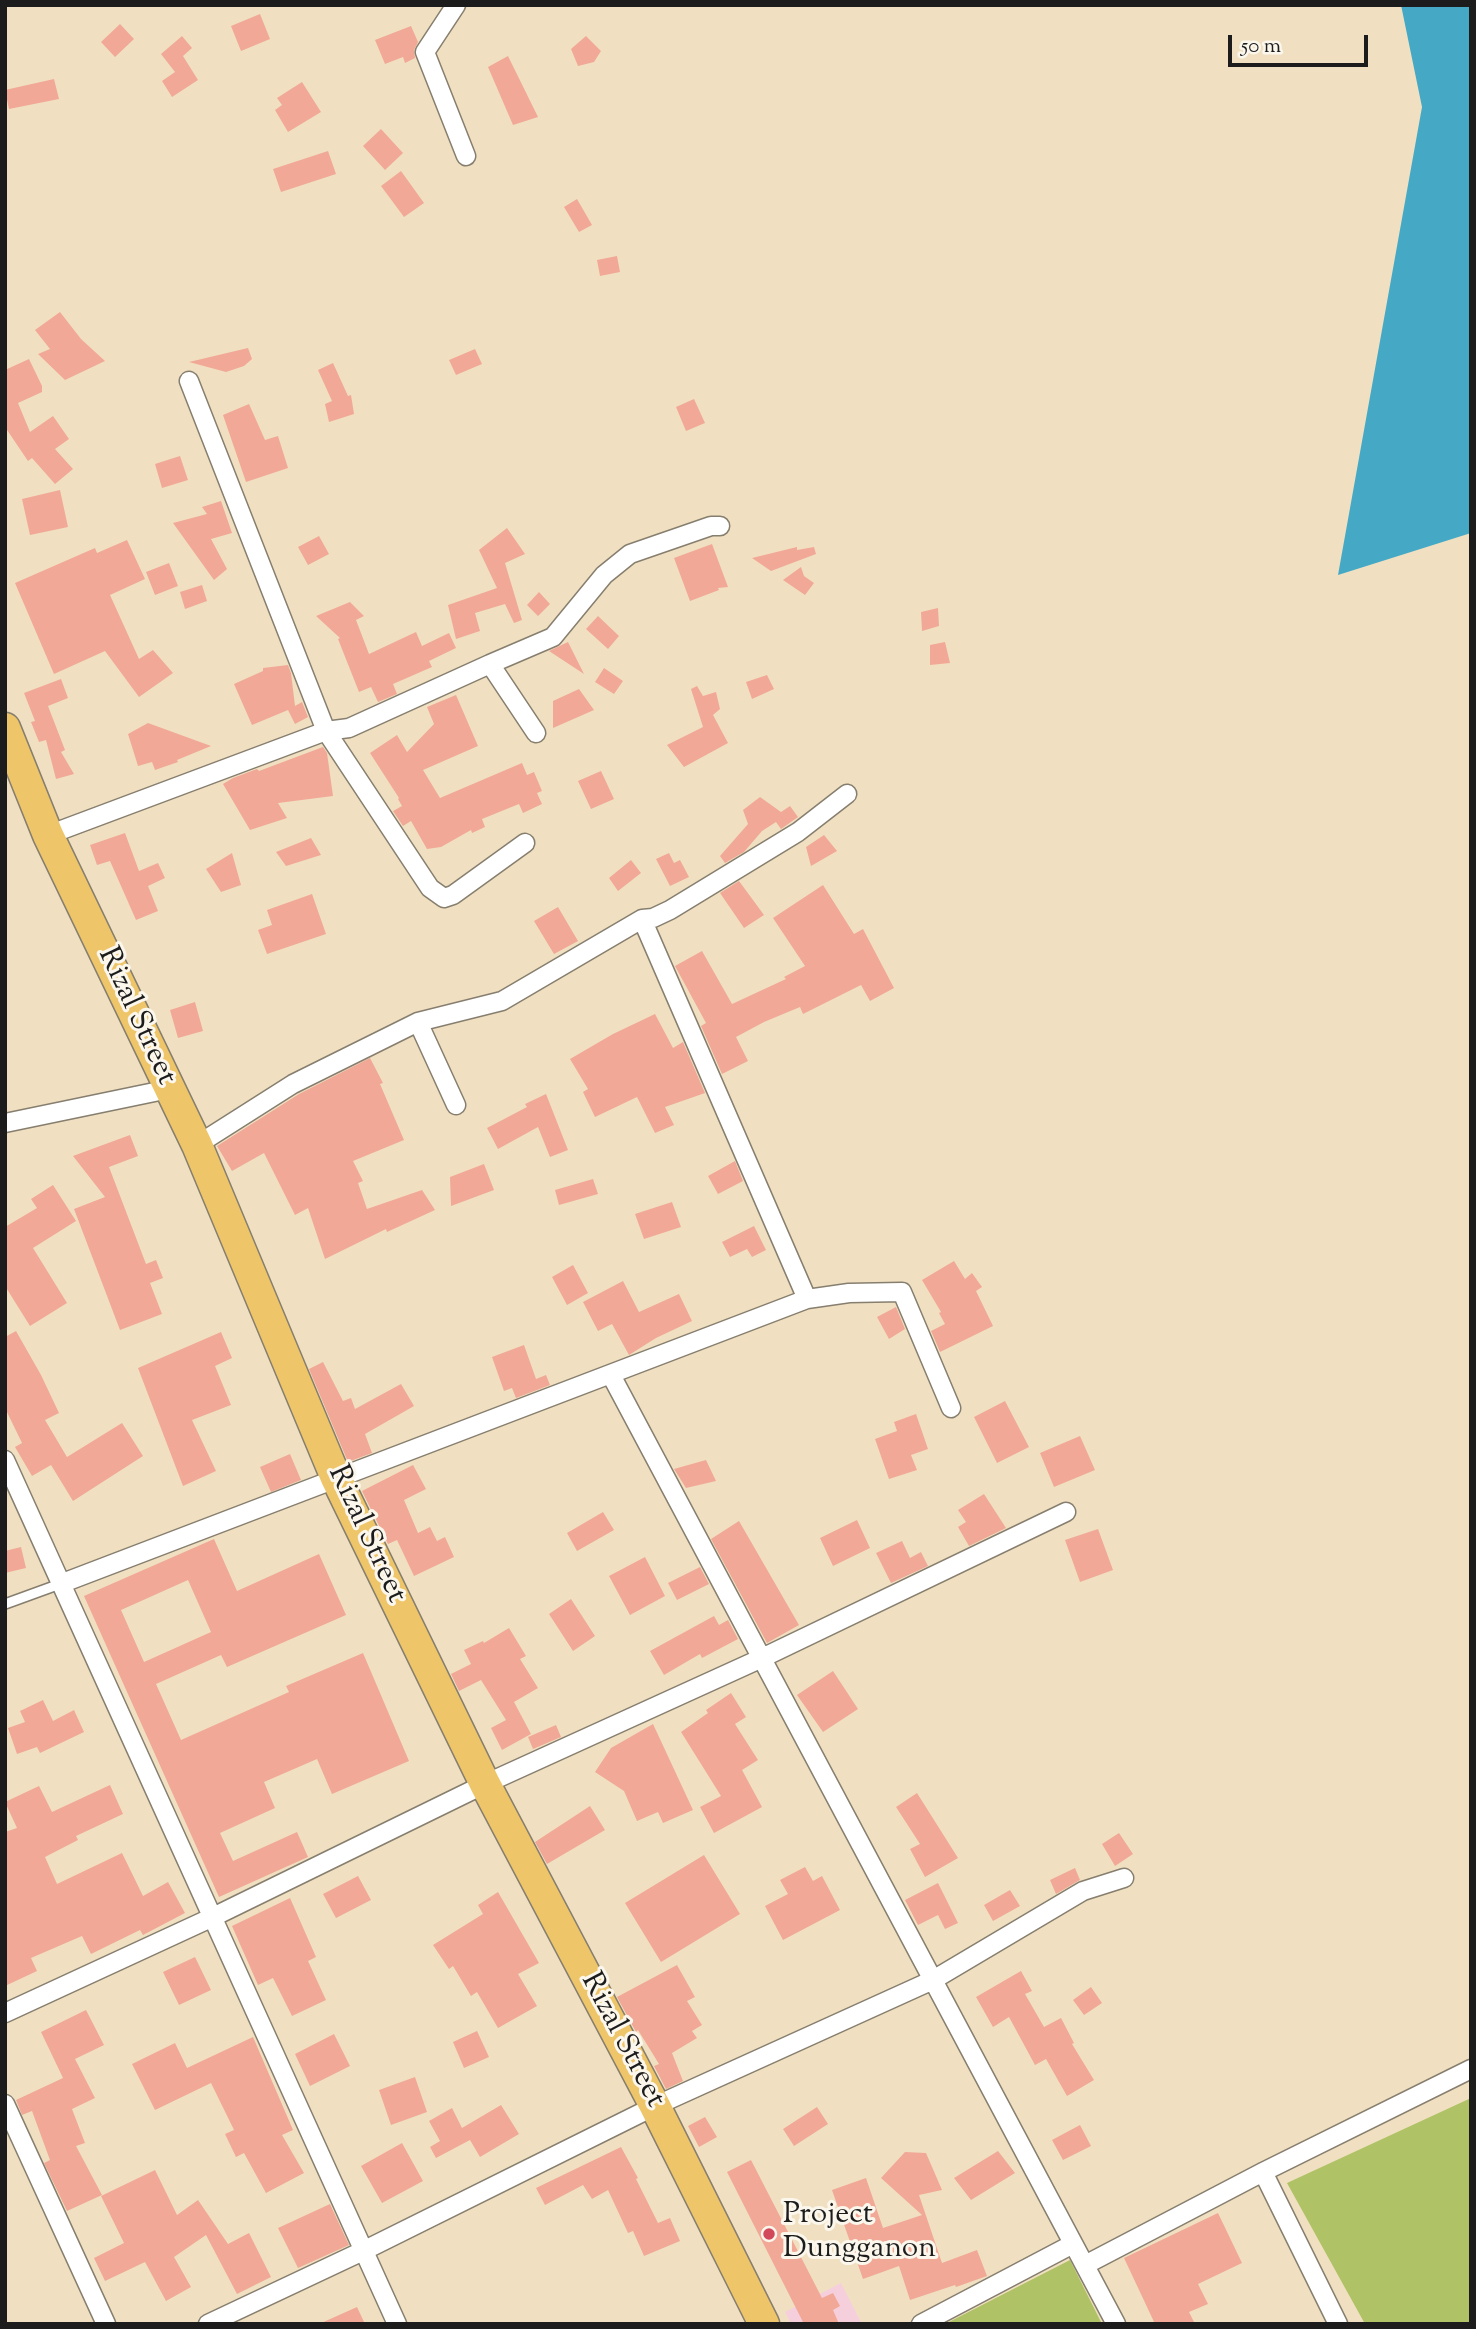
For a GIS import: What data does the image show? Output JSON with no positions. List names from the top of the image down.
{
  "streets": {
    "highway": ["Rizal Street"]
  },
  "places": ["Project Dungganon"],
  "scale_bar": "50 m"
}
